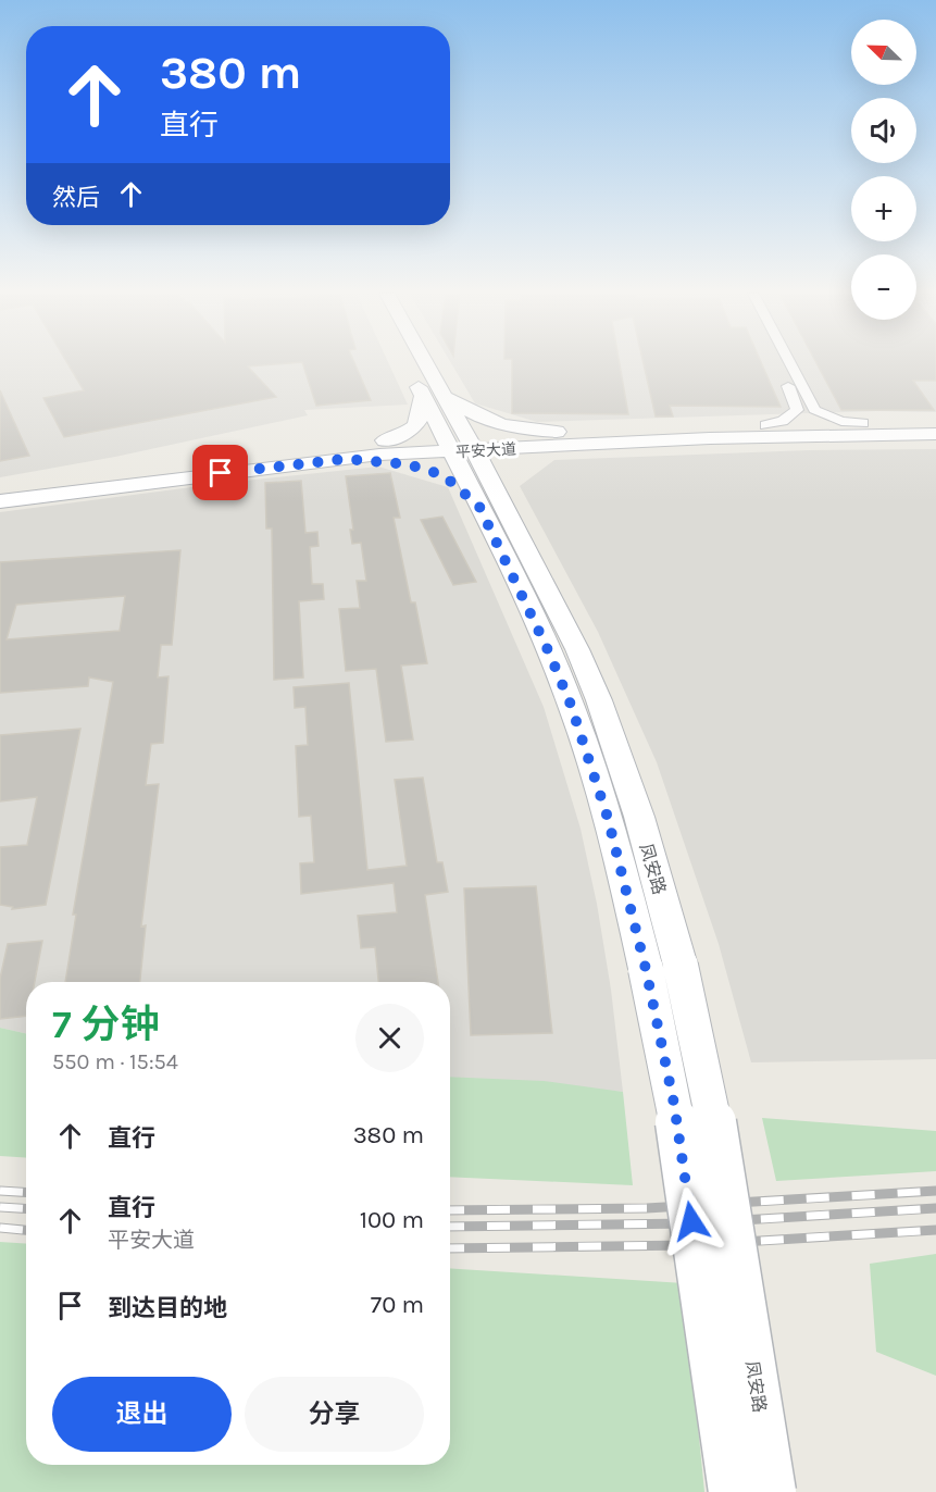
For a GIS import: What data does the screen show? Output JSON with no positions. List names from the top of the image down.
{
  "streets": {
    "street": ["平安大道", "凤安路"]
  },
  "crossings": [
    ["平安大道", "凤安路"]
  ],
  "north": "top left",
  "page": {
    "map_buttons": ["+", "−"],
    "turn": ["380 m", "直行"],
    "then": "然后",
    "heading": ["7 分钟", "550 m · 15:54"],
    "list": [
      {
        "name": "直行",
        "value": "380 m"
      },
      {
        "name": "直行",
        "note": "平安大道",
        "value": "100 m"
      },
      {
        "name": "到达目的地",
        "value": "70 m"
      }
    ],
    "buttons": ["退出", "分享"]
  }
}
